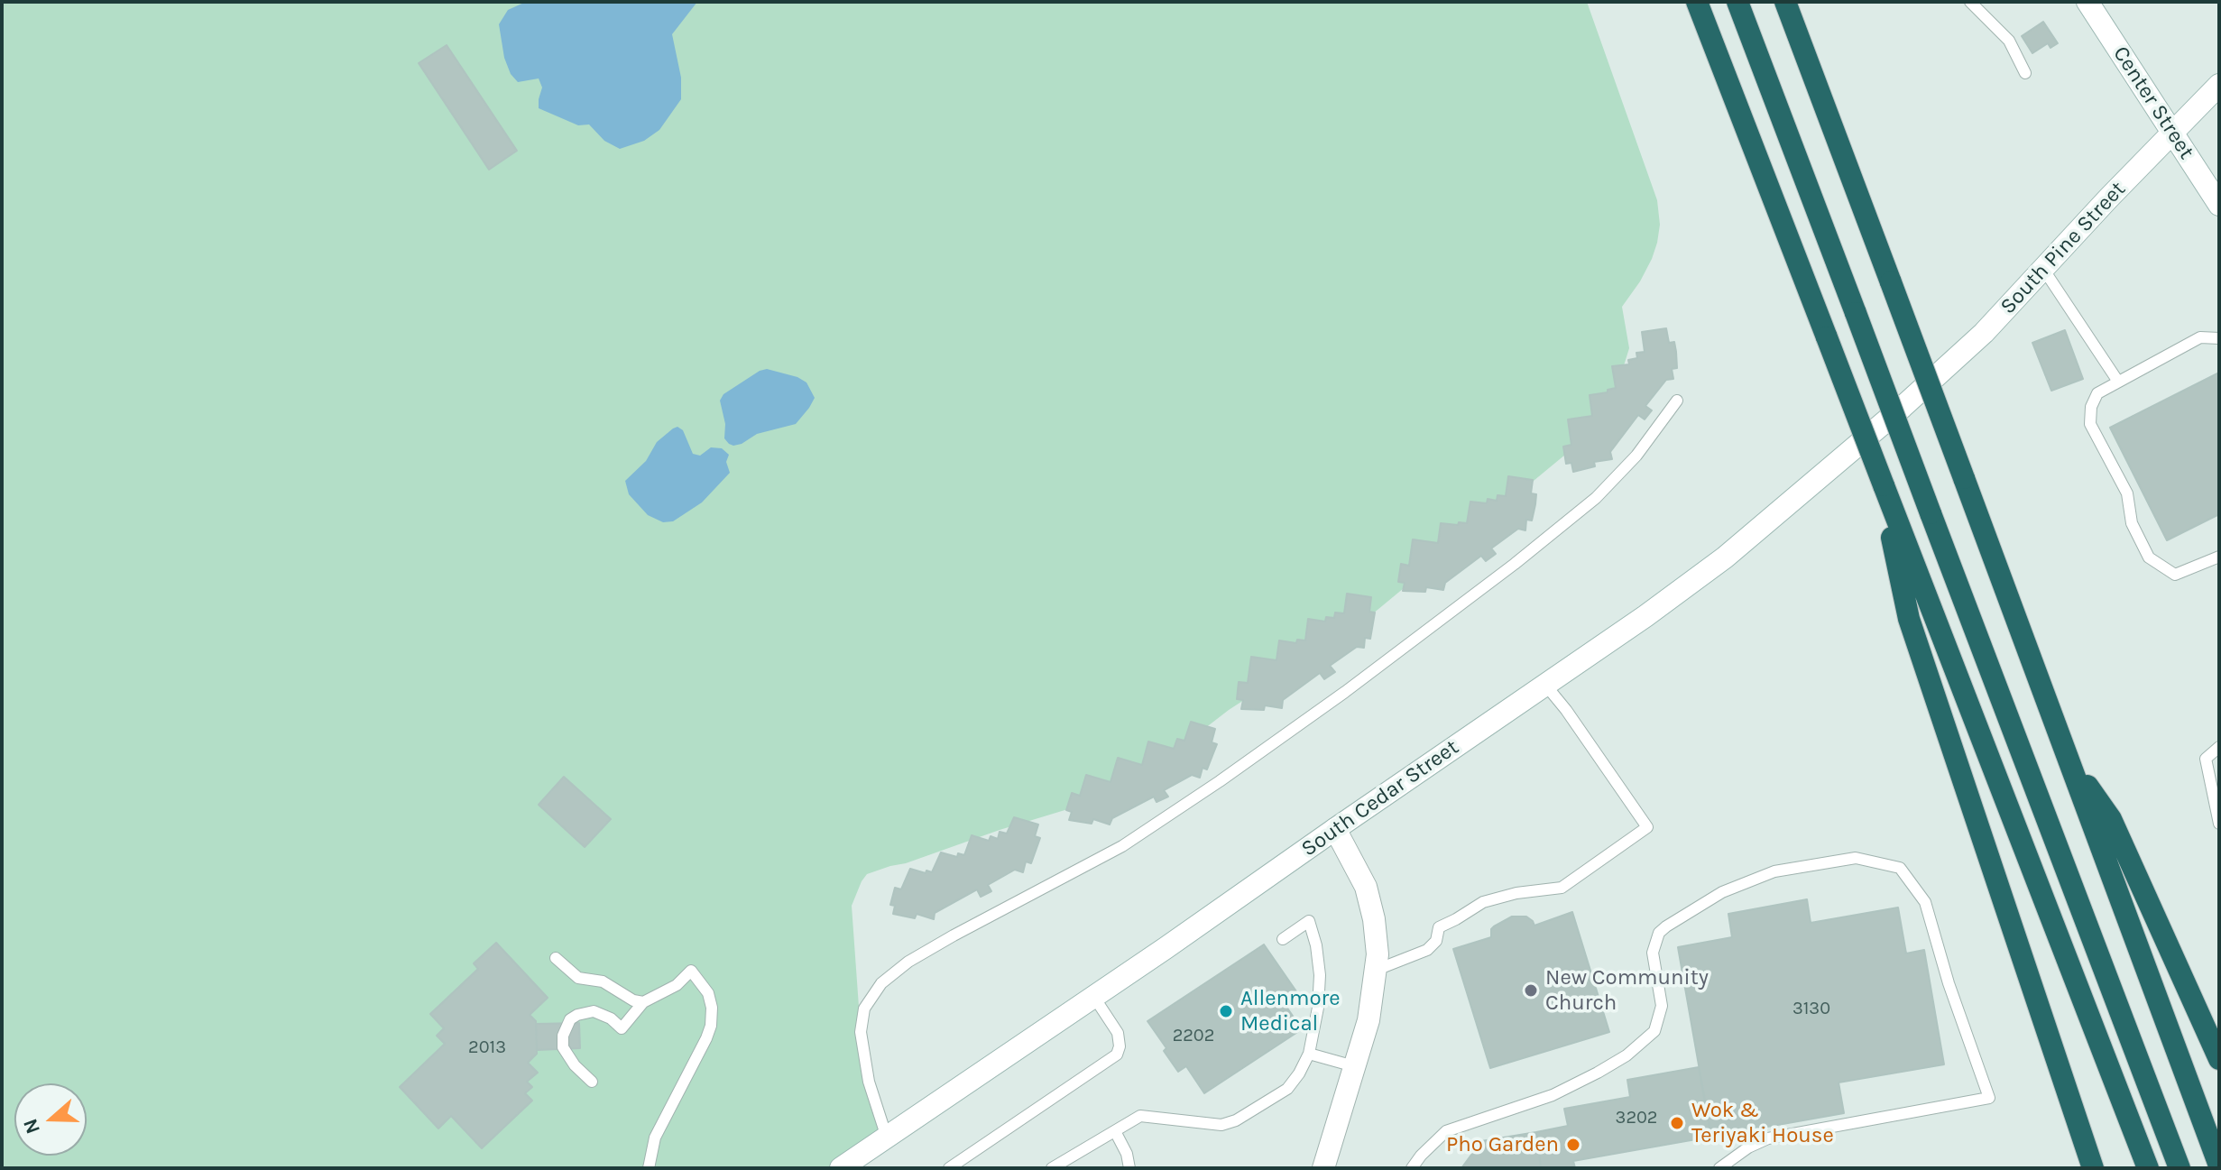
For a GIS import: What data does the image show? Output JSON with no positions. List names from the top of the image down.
{
  "streets": {
    "main road": ["Center Street", "South Pine Street", "South Cedar Street"]
  },
  "crossings": [
    ["Center Street", "South Pine Street"],
    ["South Pine Street", "South Cedar Street"]
  ],
  "places": [
    "New Community Church",
    "Allenmore Medical",
    "Wok & Teriyaki House",
    "Pho Garden"
  ],
  "house_numbers": [
    "3130",
    "2202",
    "2013",
    "3202"
  ],
  "north": "left"
}
